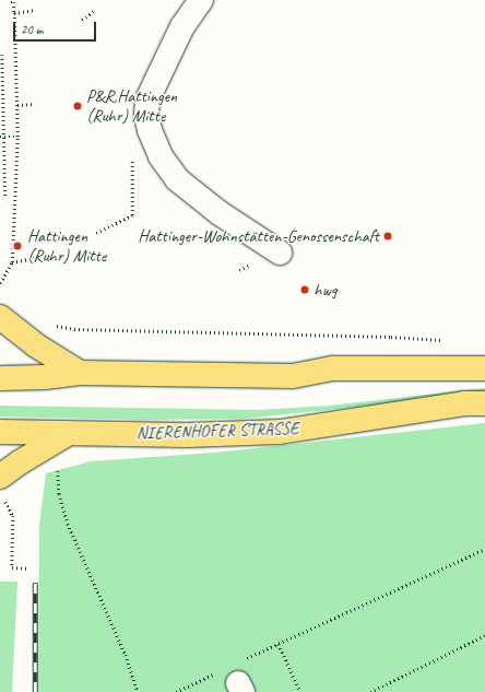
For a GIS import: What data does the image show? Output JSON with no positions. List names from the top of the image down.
{
  "streets": {
    "main road": ["NIERENHOFER STRASSE"]
  },
  "places": [
    "P&R,Hattingen (Ruhr) Mitte",
    "Hattinger-Wohnstätten-Genossenschaft",
    "Hattingen (Ruhr) Mitte",
    "hwg"
  ],
  "scale_bar": "20 m"
}
